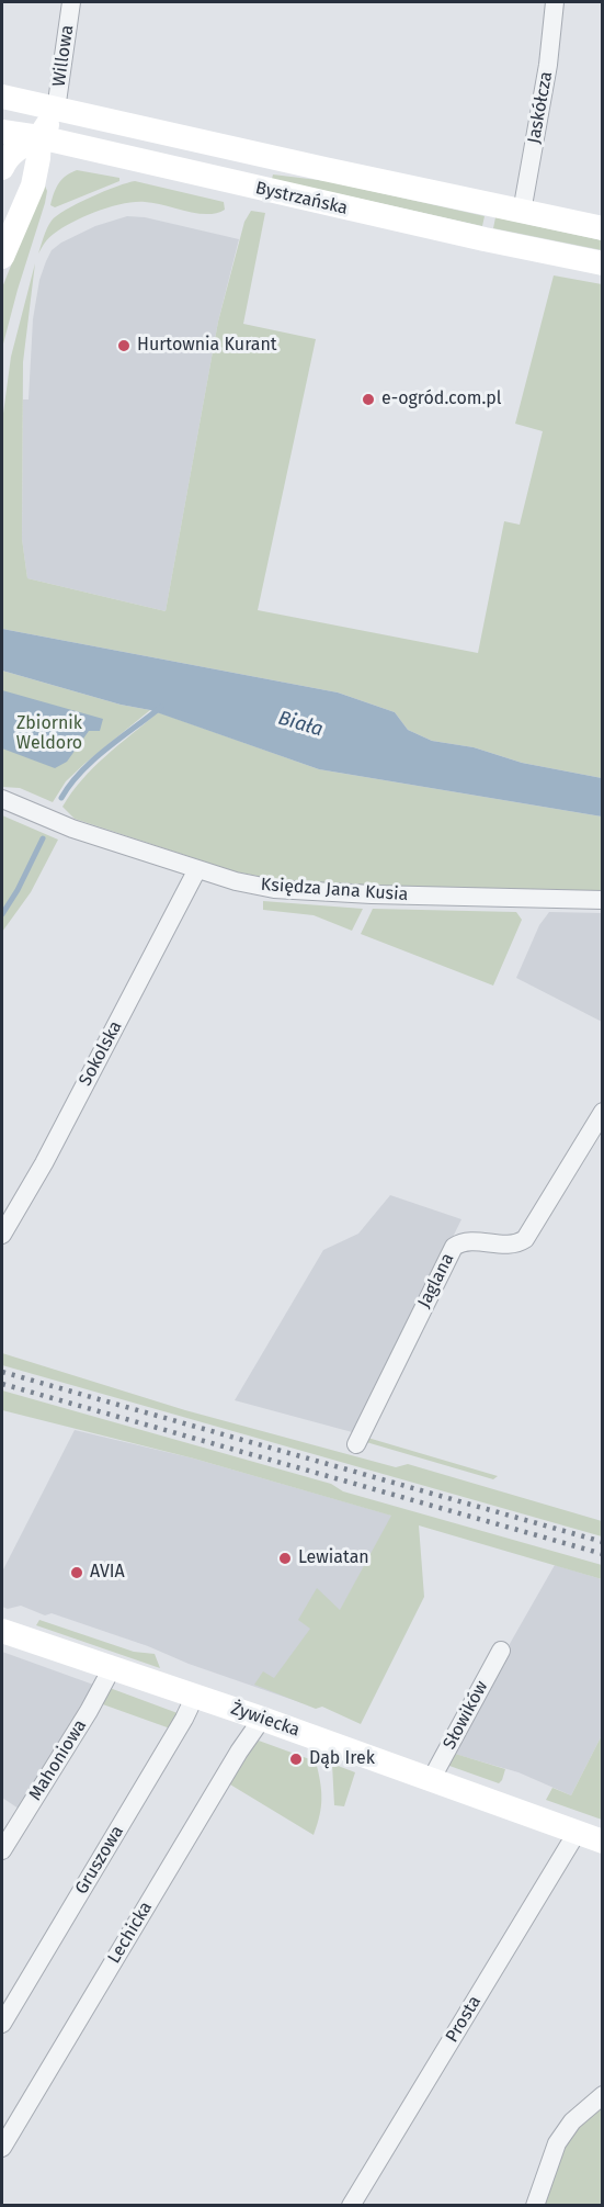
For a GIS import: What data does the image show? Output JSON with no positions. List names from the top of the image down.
{
  "streets": {
    "main road": ["Bystrzańska", "Żywiecka"],
    "street": [
      "Willowa",
      "Jaskółcza",
      "Księdza Jana Kusia",
      "Sokolska",
      "Jaglana",
      "Słowików",
      "Mahoniowa",
      "Gruszowa",
      "Lechicka",
      "Prosta"
    ]
  },
  "crossings": [
    ["Willowa", "Bystrzańska"],
    ["Jaskółcza", "Bystrzańska"],
    ["Księdza Jana Kusia", "Sokolska"],
    ["Słowików", "Żywiecka"],
    ["Żywiecka", "Mahoniowa"],
    ["Żywiecka", "Gruszowa"],
    ["Żywiecka", "Lechicka"],
    ["Żywiecka", "Prosta"]
  ],
  "water": ["Biała"],
  "parks": ["Zbiornik Weldoro"],
  "places": [
    "Hurtownia Kurant",
    "e-ogród.com.pl",
    "Lewiatan",
    "AVIA",
    "Dąb Irek"
  ]
}
